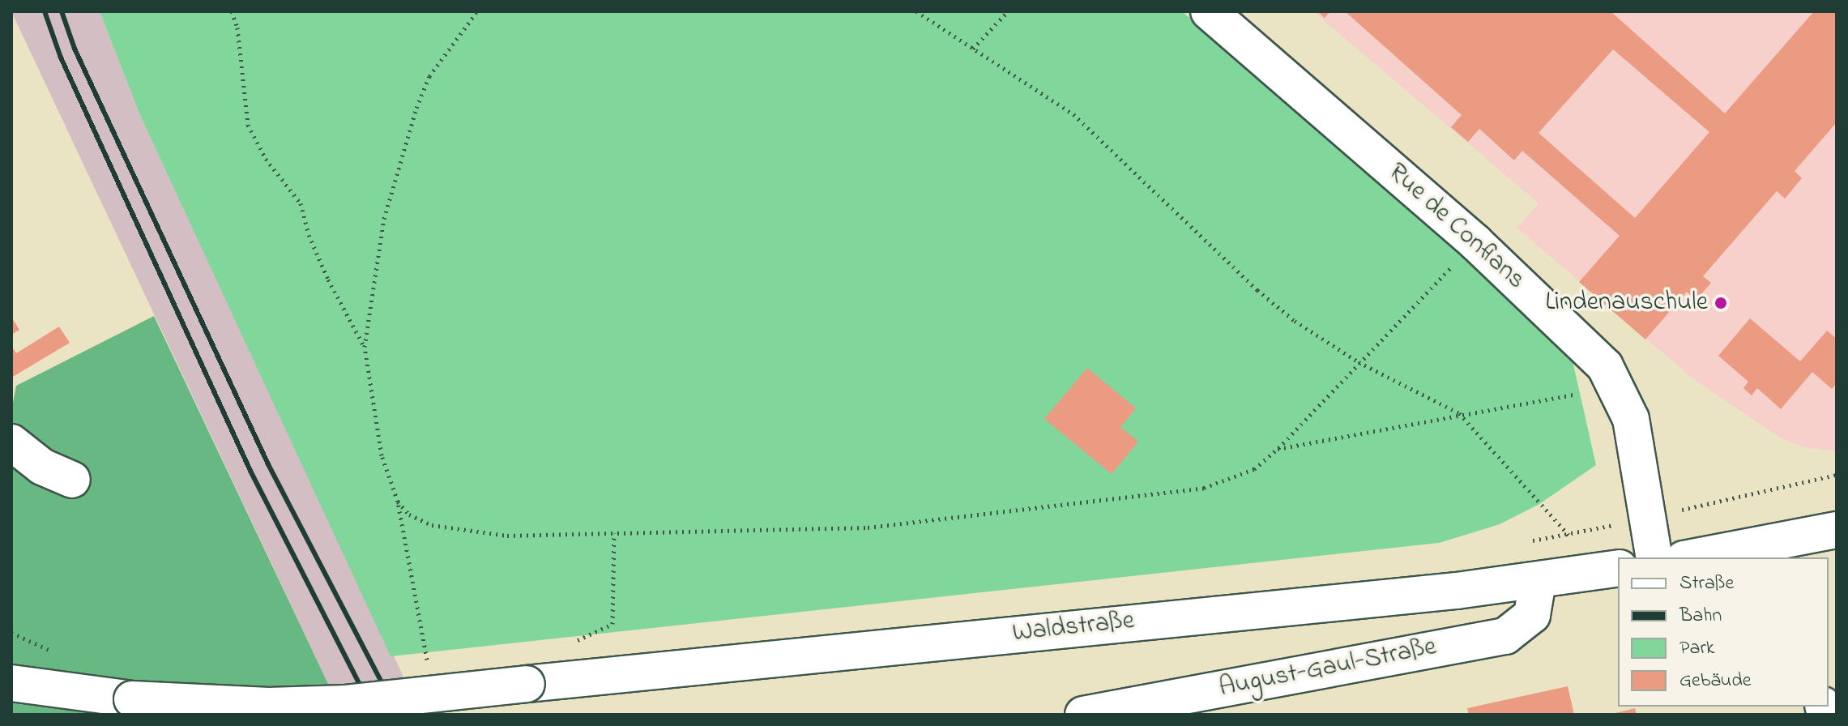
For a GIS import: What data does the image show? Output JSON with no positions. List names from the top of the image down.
{
  "streets": {
    "main road": ["Rue de Conflans", "Waldstraße", "August-Gaul-Straße"]
  },
  "crossings": [
    ["Waldstraße", "August-Gaul-Straße"]
  ],
  "places": ["Lindenauschule"],
  "legend": [
    "Straße",
    "Bahn",
    "Park",
    "Gebäude"
  ]
}
